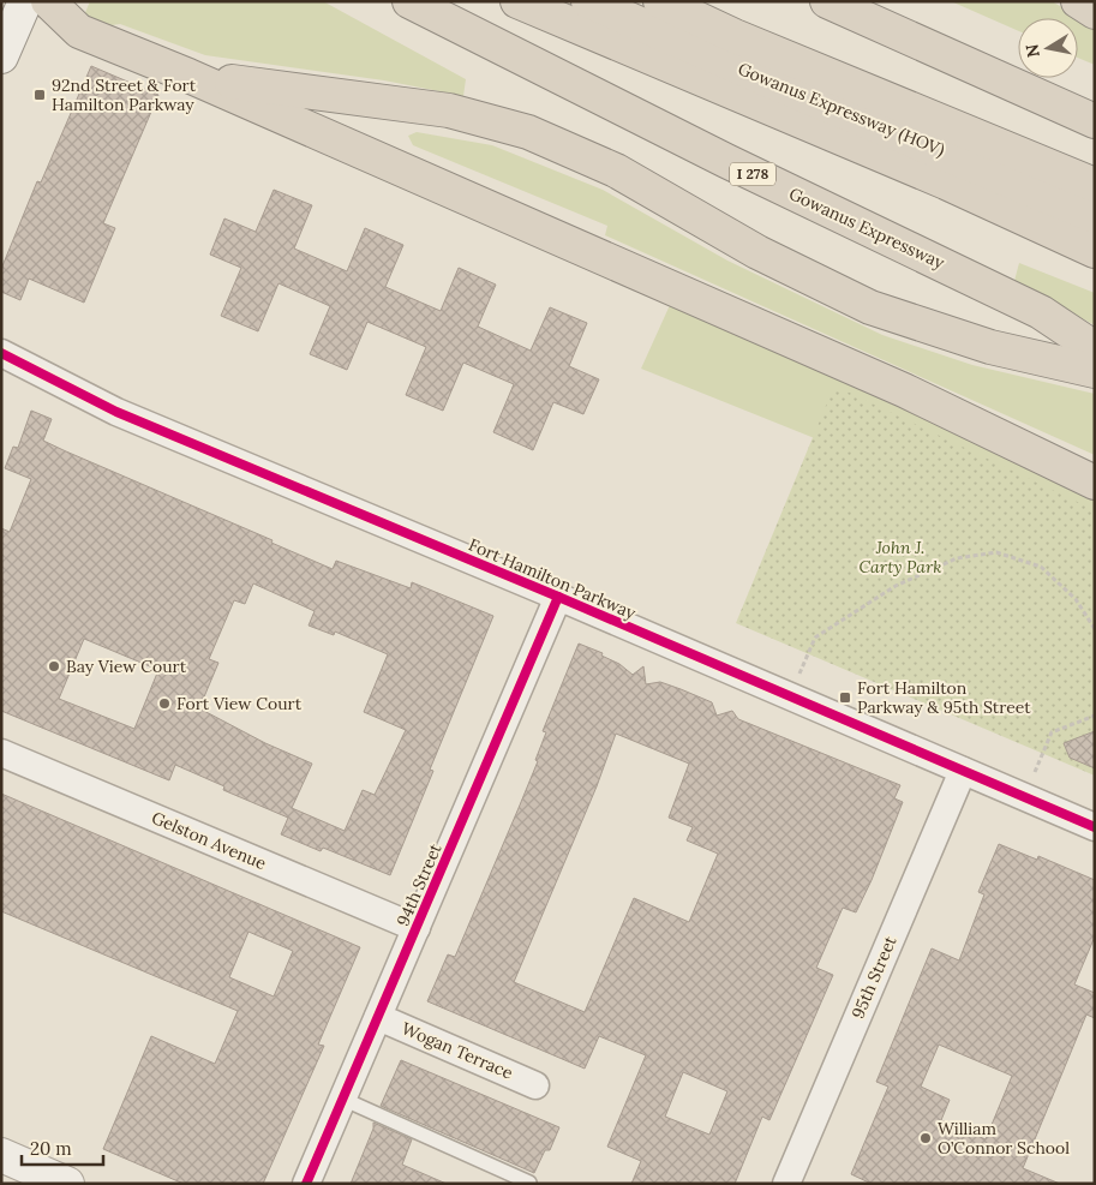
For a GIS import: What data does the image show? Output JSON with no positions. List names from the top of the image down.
{
  "streets": {
    "highway": ["Gowanus Expressway (HOV)", "I 278", "Gowanus Expressway"],
    "street": [
      "Fort Hamilton Parkway",
      "Gelston Avenue",
      "94th Street",
      "95th Street",
      "Wogan Terrace"
    ]
  },
  "crossings": [
    ["Fort Hamilton Parkway", "94th Street"],
    ["Fort Hamilton Parkway", "95th Street"],
    ["Gelston Avenue", "94th Street"],
    ["94th Street", "Wogan Terrace"]
  ],
  "parks": ["John J. Carty Park"],
  "places": {
    "transit": ["92nd Street & Fort Hamilton Parkway", "Fort Hamilton Parkway & 95th Street"],
    "other": ["Bay View Court", "Fort View Court", "William O’Connor School"]
  },
  "scale_bar": "20 m",
  "north": "left"
}
